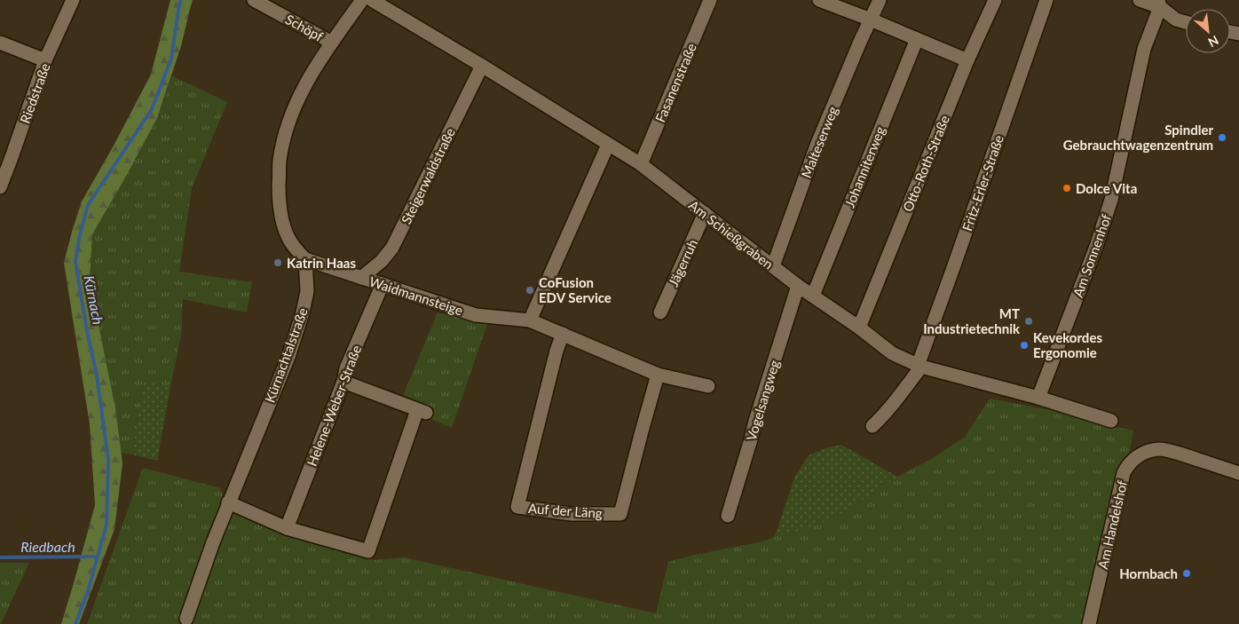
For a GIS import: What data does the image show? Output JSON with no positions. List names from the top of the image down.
{
  "streets": {
    "street": [
      "Schöpf",
      "Fasanenstraße",
      "Riedstraße",
      "Malteserweg",
      "Otto-Roth-Straße",
      "Johanniterweg",
      "Steigerwaldstraße",
      "Fritz-Erler-Straße",
      "Am Schießgraben",
      "Am Sonnenhof",
      "Jägerruh",
      "Waidmannsteige",
      "Kürnachtalstraße",
      "Vogelsangweg",
      "Helene-Weber-Straße",
      "Auf der Läng",
      "Am Handelshof"
    ]
  },
  "crossings": [
    ["Fasanenstraße", "Am Schießgraben"],
    ["Malteserweg", "Am Schießgraben"],
    ["Otto-Roth-Straße", "Am Schießgraben"],
    ["Johanniterweg", "Am Schießgraben"],
    ["Steigerwaldstraße", "Am Schießgraben"],
    ["Steigerwaldstraße", "Waidmannsteige"],
    ["Fritz-Erler-Straße", "Am Schießgraben"],
    ["Am Schießgraben", "Am Sonnenhof"],
    ["Am Schießgraben", "Jägerruh"],
    ["Am Schießgraben", "Vogelsangweg"],
    ["Waidmannsteige", "Kürnachtalstraße"],
    ["Waidmannsteige", "Helene-Weber-Straße"],
    ["Waidmannsteige", "Auf der Läng"]
  ],
  "water": ["Kürnach", "Riedbach"],
  "places": [
    "Spindler Gebrauchtwagenzentrum",
    "Dolce Vita",
    "Katrin Haas",
    "CoFusion EDV Service",
    "MT Industrietechnik",
    "Kevekordes Ergonomie",
    "Hornbach"
  ],
  "north": "bottom right"
}
